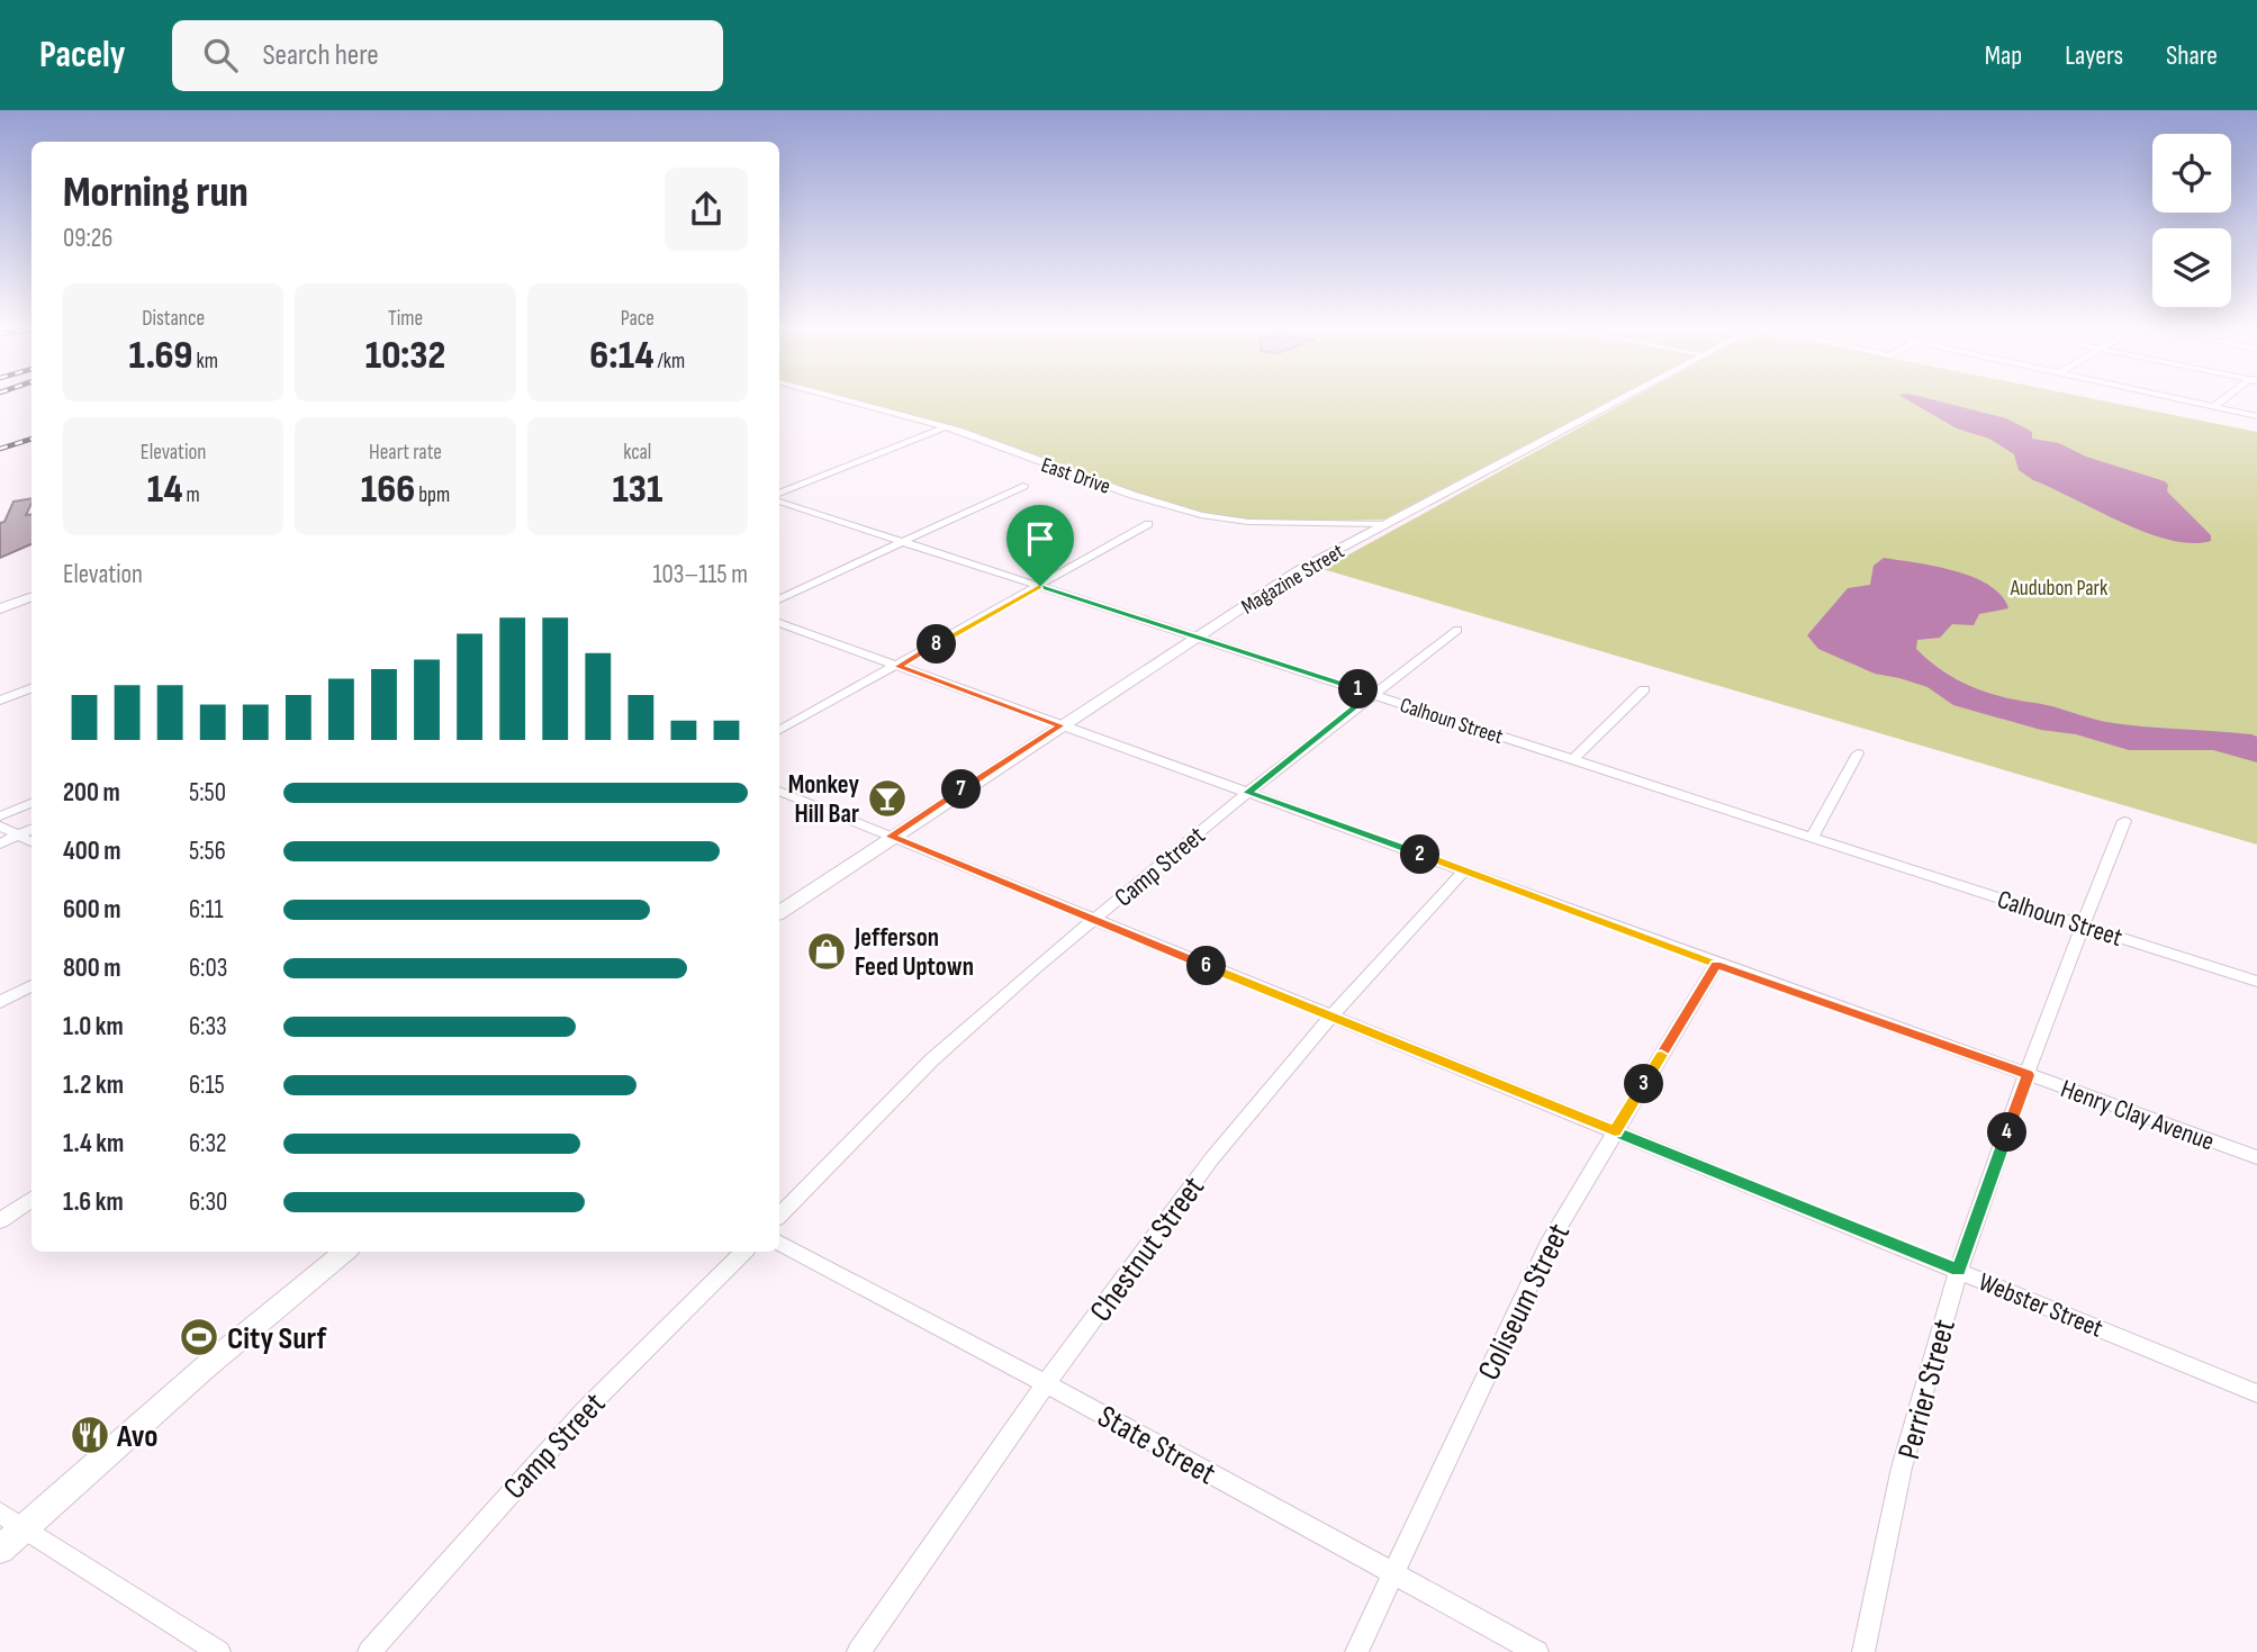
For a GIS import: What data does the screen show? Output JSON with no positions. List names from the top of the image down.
{
  "streets": {
    "street": [
      "East Drive",
      "Magazine Street",
      "Calhoun Street",
      "Camp Street",
      "Henry Clay Avenue",
      "Chestnut Street",
      "Coliseum Street",
      "Webster Street",
      "Perrier Street",
      "State Street"
    ]
  },
  "crossings": [
    ["East Drive", "Magazine Street"],
    ["Magazine Street", "Calhoun Street"],
    ["Magazine Street", "Henry Clay Avenue"],
    ["Magazine Street", "Webster Street"],
    ["Calhoun Street", "Camp Street"],
    ["Calhoun Street", "Perrier Street"],
    ["Camp Street", "Henry Clay Avenue"],
    ["Camp Street", "Webster Street"],
    ["Henry Clay Avenue", "Chestnut Street"],
    ["Henry Clay Avenue", "Coliseum Street"],
    ["Henry Clay Avenue", "Perrier Street"],
    ["Chestnut Street", "Webster Street"],
    ["Chestnut Street", "State Street"],
    ["Coliseum Street", "Webster Street"],
    ["Coliseum Street", "State Street"],
    ["Webster Street", "Perrier Street"]
  ],
  "parks": ["Audubon Park"],
  "places": {
    "bar": ["Monkey Hill Bar"],
    "shop": ["Jefferson Feed Uptown"],
    "sports": ["City Surf"],
    "restaurant": ["Avo"]
  },
  "page": {
    "header": "Pacely",
    "search": "Search here",
    "nav": ["Map", "Layers", "Share"],
    "heading": ["Morning run", "09:26"],
    "stats": [
      ["Distance", "1.69 km"],
      ["Time", "10:32"],
      ["Pace", "6:14 /km"],
      ["Elevation", "14 m"],
      ["Heart rate", "166 bpm"],
      ["kcal", "131"]
    ],
    "chart": ["Elevation", "103–115 m"],
    "pins": [
      "8",
      "1",
      "7",
      "2",
      "6",
      "3",
      "4"
    ],
    "list": [
      {
        "name": "200 m",
        "note": "5:50"
      },
      {
        "name": "400 m",
        "note": "5:56"
      },
      {
        "name": "600 m",
        "note": "6:11"
      },
      {
        "name": "800 m",
        "note": "6:03"
      },
      {
        "name": "1.0 km",
        "note": "6:33"
      },
      {
        "name": "1.2 km",
        "note": "6:15"
      },
      {
        "name": "1.4 km",
        "note": "6:32"
      },
      {
        "name": "1.6 km",
        "note": "6:30"
      }
    ]
  }
}
